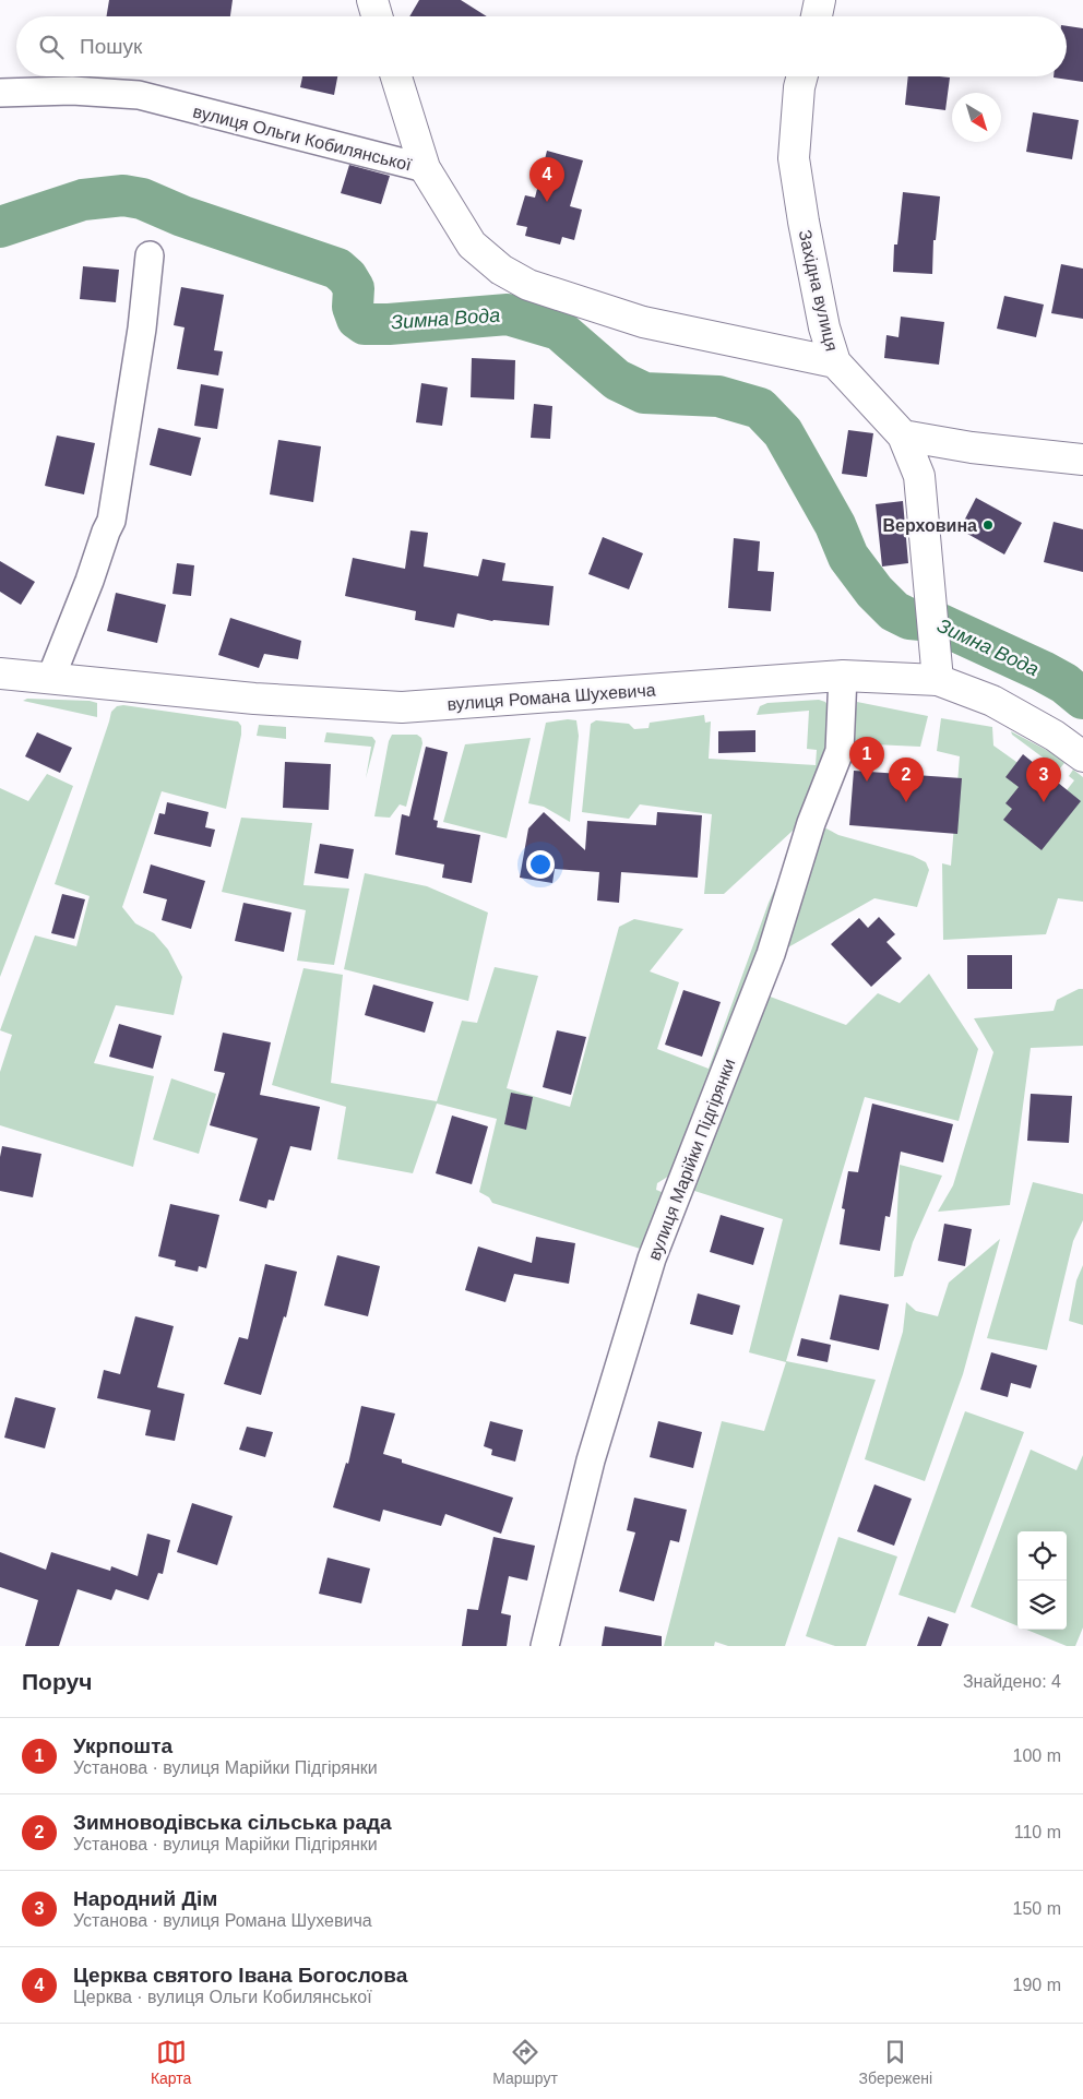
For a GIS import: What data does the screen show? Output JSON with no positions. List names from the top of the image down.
{
  "streets": {
    "street": [
      "вулиця Ольги Кобилянської",
      "Західна вулиця",
      "вулиця Романа Шухевича",
      "вулиця Марійки Підгірянки"
    ]
  },
  "crossings": [
    ["вулиця Ольги Кобилянської", "Західна вулиця"],
    ["Західна вулиця", "вулиця Романа Шухевича"],
    ["вулиця Романа Шухевича", "вулиця Марійки Підгірянки"]
  ],
  "water": ["Зимна Вода"],
  "places": ["Верховина"],
  "north": "bottom right",
  "page": {
    "search": "Пошук",
    "pins": [
      "4",
      "1",
      "2",
      "3"
    ],
    "heading": ["Поруч", "Знайдено: 4"],
    "list": [
      {
        "mark": "1",
        "name": "Укрпошта",
        "note": "Установа · вулиця Марійки Підгірянки",
        "value": "100 m"
      },
      {
        "mark": "2",
        "name": "Зимноводівська сільська рада",
        "note": "Установа · вулиця Марійки Підгірянки",
        "value": "110 m"
      },
      {
        "mark": "3",
        "name": "Народний Дім",
        "note": "Установа · вулиця Романа Шухевича",
        "value": "150 m"
      },
      {
        "mark": "4",
        "name": "Церква святого Івана Богослова",
        "note": "Церква · вулиця Ольги Кобилянської",
        "value": "190 m"
      }
    ],
    "nav": ["Карта", "Маршрут", "Збережені"]
  }
}
